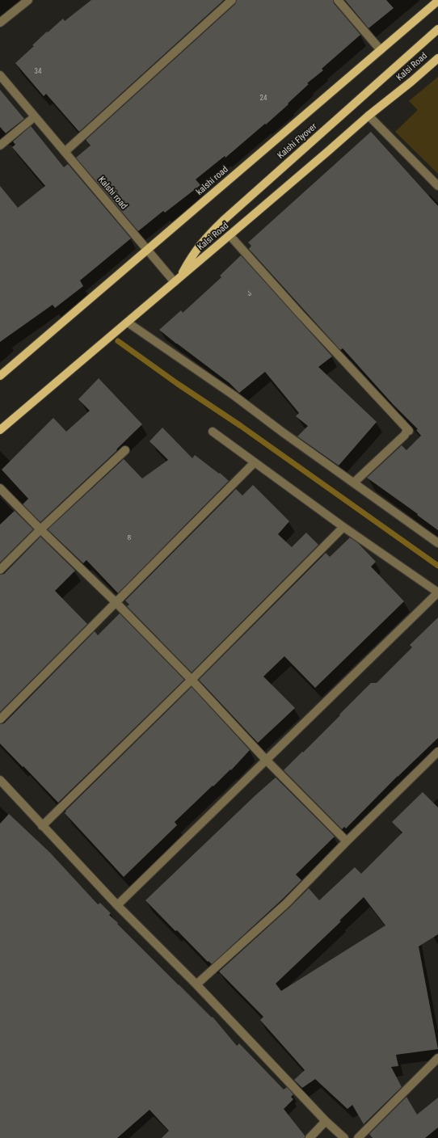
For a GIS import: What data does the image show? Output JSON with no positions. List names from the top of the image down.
{
  "streets": {
    "main road": ["Kalsi Road", "Kalshi Flyover", "kalshi road"],
    "street": ["Kalshi road"]
  },
  "crossings": [
    ["Kalsi Road", "Kalshi Flyover"],
    ["Kalsi Road", "Kalshi road"],
    ["Kalshi Flyover", "Kalshi road"],
    ["kalshi road", "Kalshi road"]
  ],
  "house_numbers": [
    "34",
    "24",
    "১",
    "৪"
  ]
}
